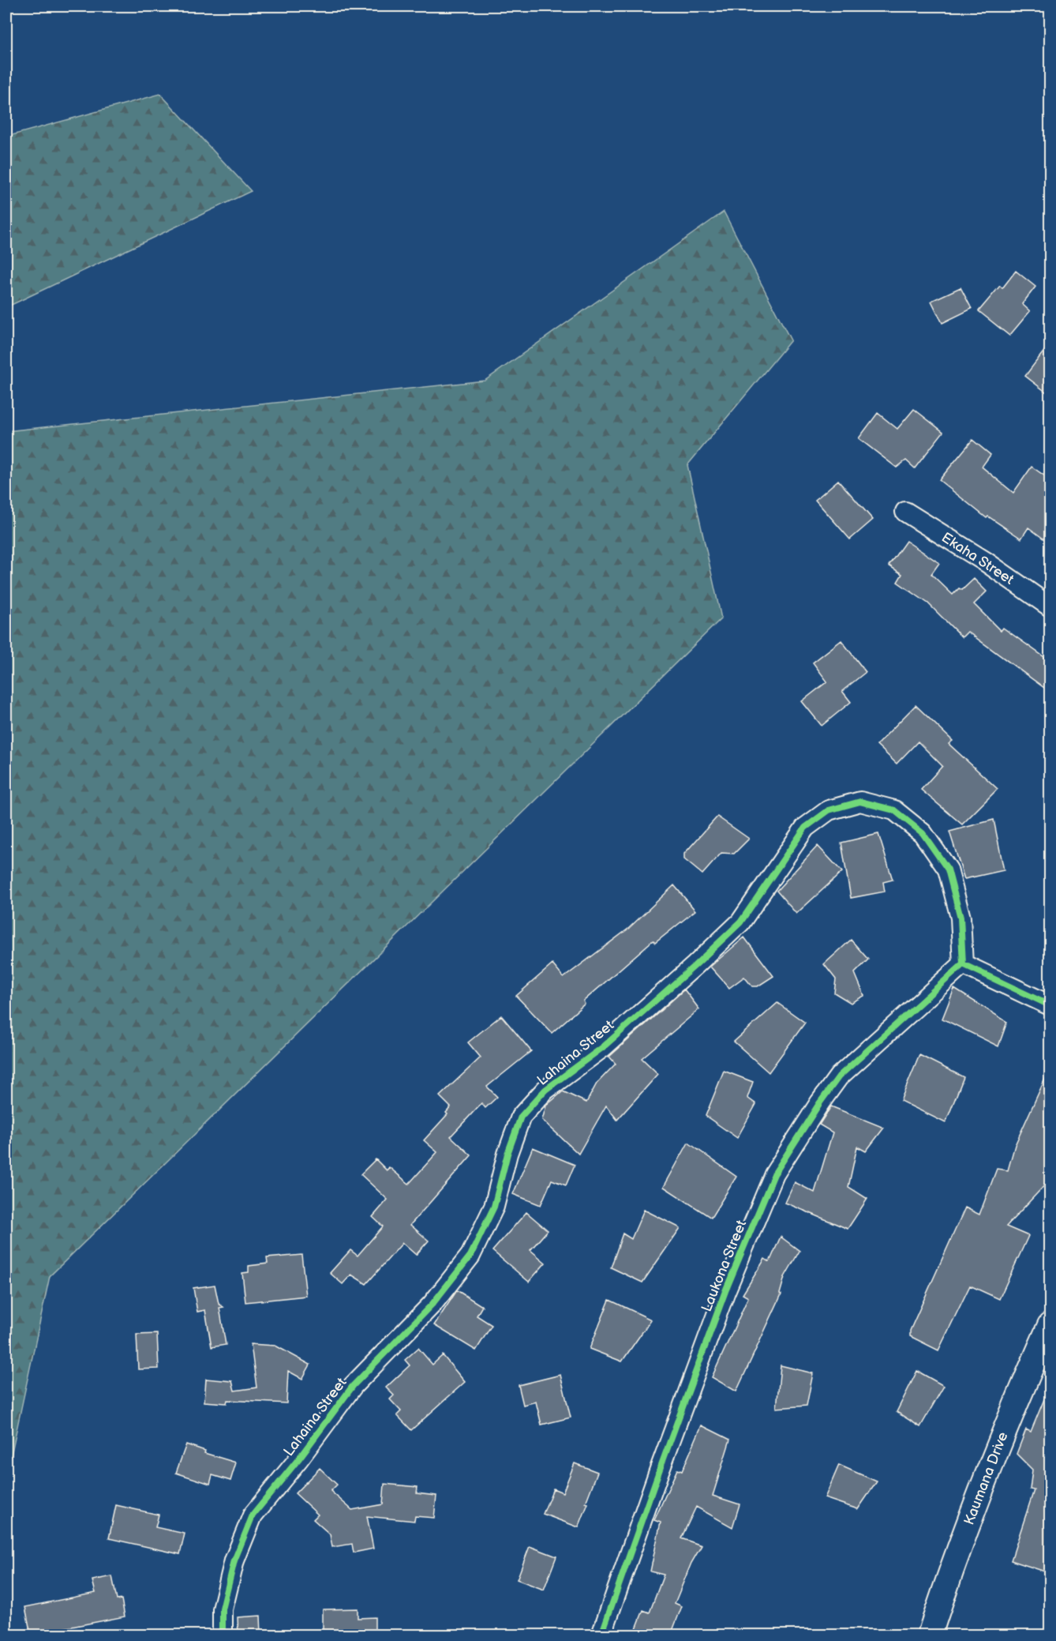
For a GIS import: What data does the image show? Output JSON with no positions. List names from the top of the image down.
{
  "streets": {
    "street": [
      "Ekaha Street",
      "Lahaina Street",
      "Laukona Street",
      "Kaumana Drive"
    ]
  },
  "crossings": [
    ["Lahaina Street", "Laukona Street"]
  ]
}
